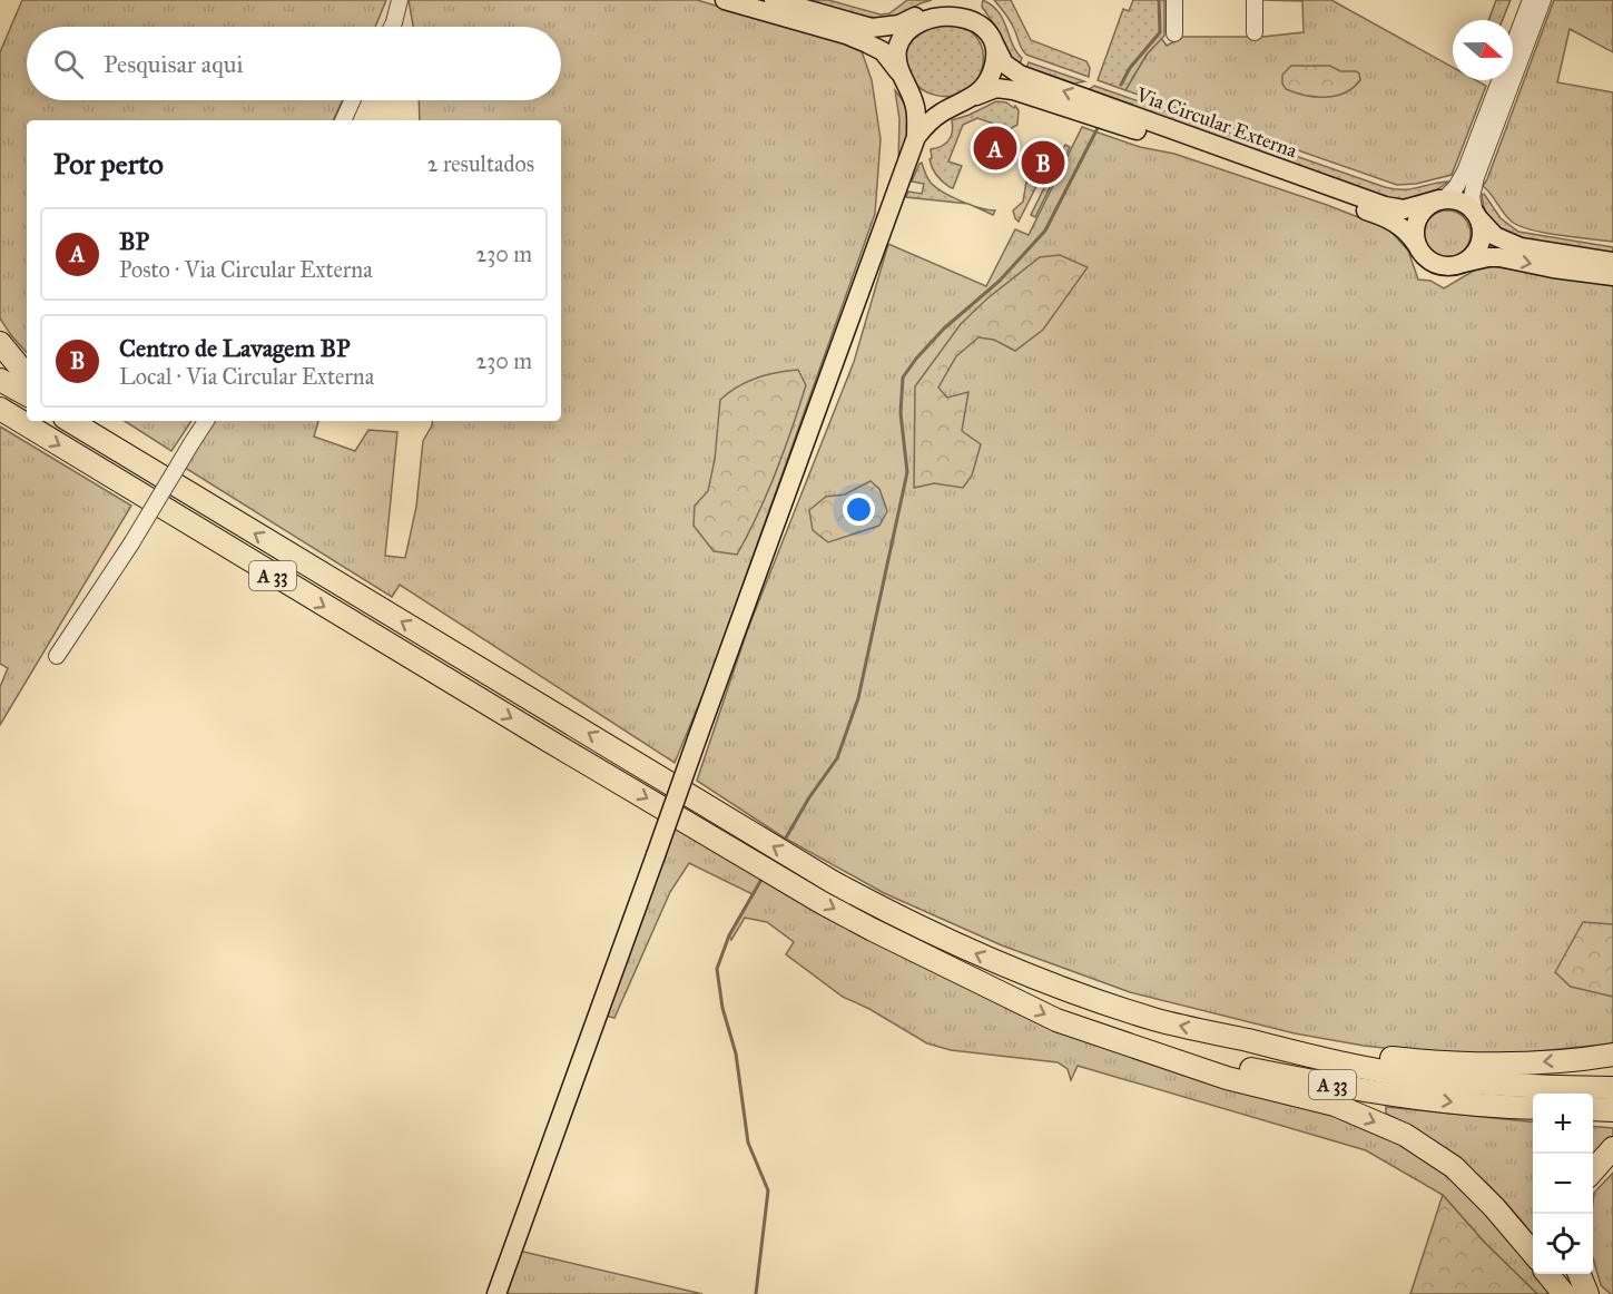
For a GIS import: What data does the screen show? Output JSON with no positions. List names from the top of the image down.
{
  "streets": {
    "highway": ["A 33"],
    "main road": ["Via Circular Externa"]
  },
  "north": "right",
  "page": {
    "search": "Pesquisar aqui",
    "heading": ["Por perto", "2 resultados"],
    "pins": ["A", "B"],
    "list": [
      {
        "mark": "A",
        "name": "BP",
        "note": "Posto · Via Circular Externa",
        "value": "230 m"
      },
      {
        "mark": "B",
        "name": "Centro de Lavagem BP",
        "note": "Local · Via Circular Externa",
        "value": "230 m"
      }
    ],
    "map_buttons": ["+", "−"]
  }
}
